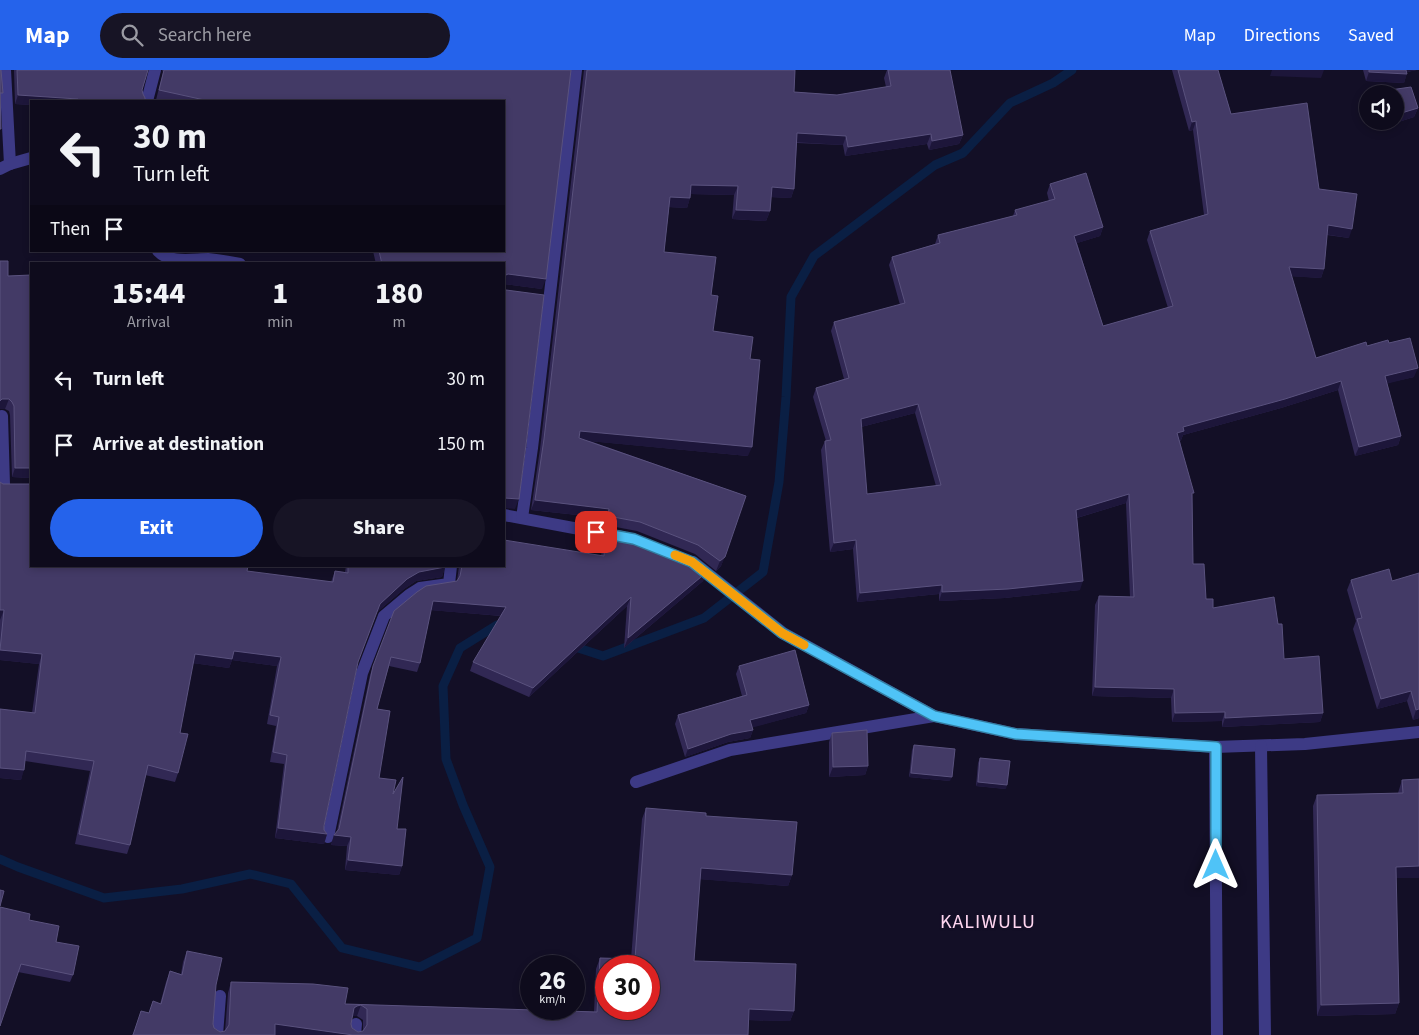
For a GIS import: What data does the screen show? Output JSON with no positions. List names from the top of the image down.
{
  "districts": ["KALIWULU"],
  "page": {
    "header": "Map",
    "search": "Search here",
    "nav": ["Map", "Directions", "Saved"],
    "turn": ["30 m", "Turn left"],
    "then": "Then",
    "eta": [
      "15:44",
      "Arrival",
      "1",
      "min",
      "180",
      "m"
    ],
    "list": [
      {
        "name": "Turn left",
        "value": "30 m"
      },
      {
        "name": "Arrive at destination",
        "value": "150 m"
      }
    ],
    "buttons": ["Exit", "Share"],
    "speed": "26 km/h",
    "limit": "30"
  }
}
